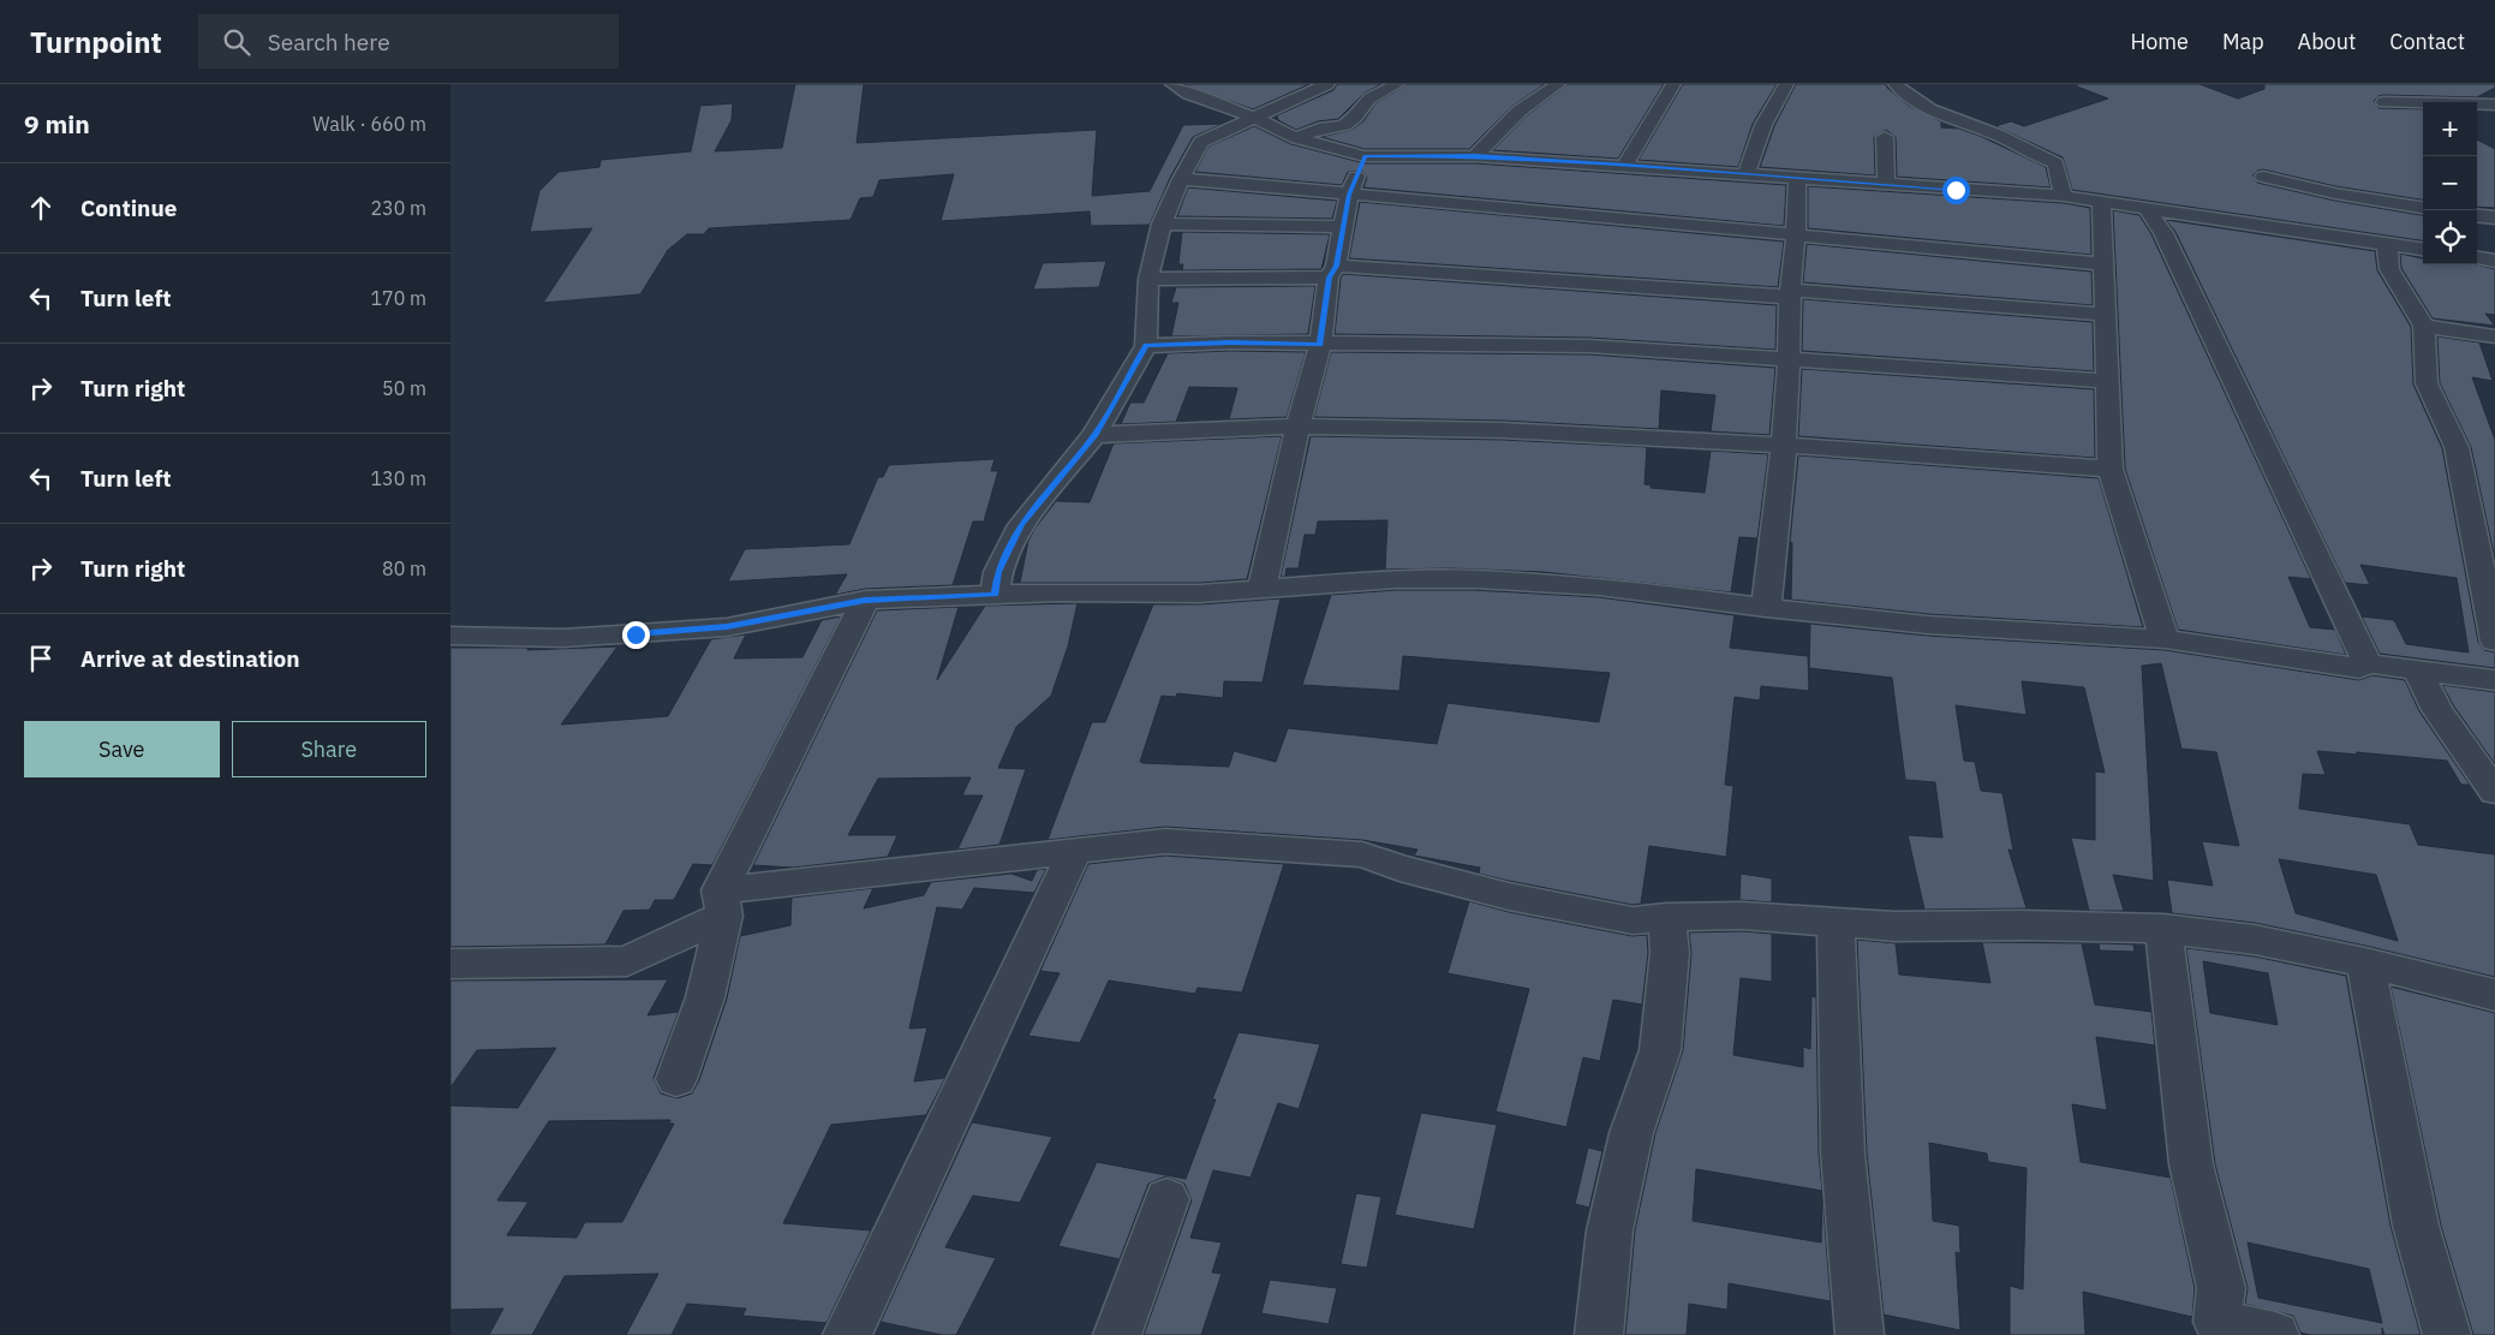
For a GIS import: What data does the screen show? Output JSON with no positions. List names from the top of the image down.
{
  "page": {
    "header": "Turnpoint",
    "search": "Search here",
    "nav": [
      "Home",
      "Map",
      "About",
      "Contact"
    ],
    "heading": ["9 min", "Walk · 660 m"],
    "map_buttons": ["+", "−"],
    "list": [
      ["Continue", "230 m"],
      ["Turn left", "170 m"],
      ["Turn right", "50 m"],
      ["Turn left", "130 m"],
      ["Turn right", "80 m"],
      "Arrive at destination"
    ],
    "buttons": ["Save", "Share"]
  }
}
